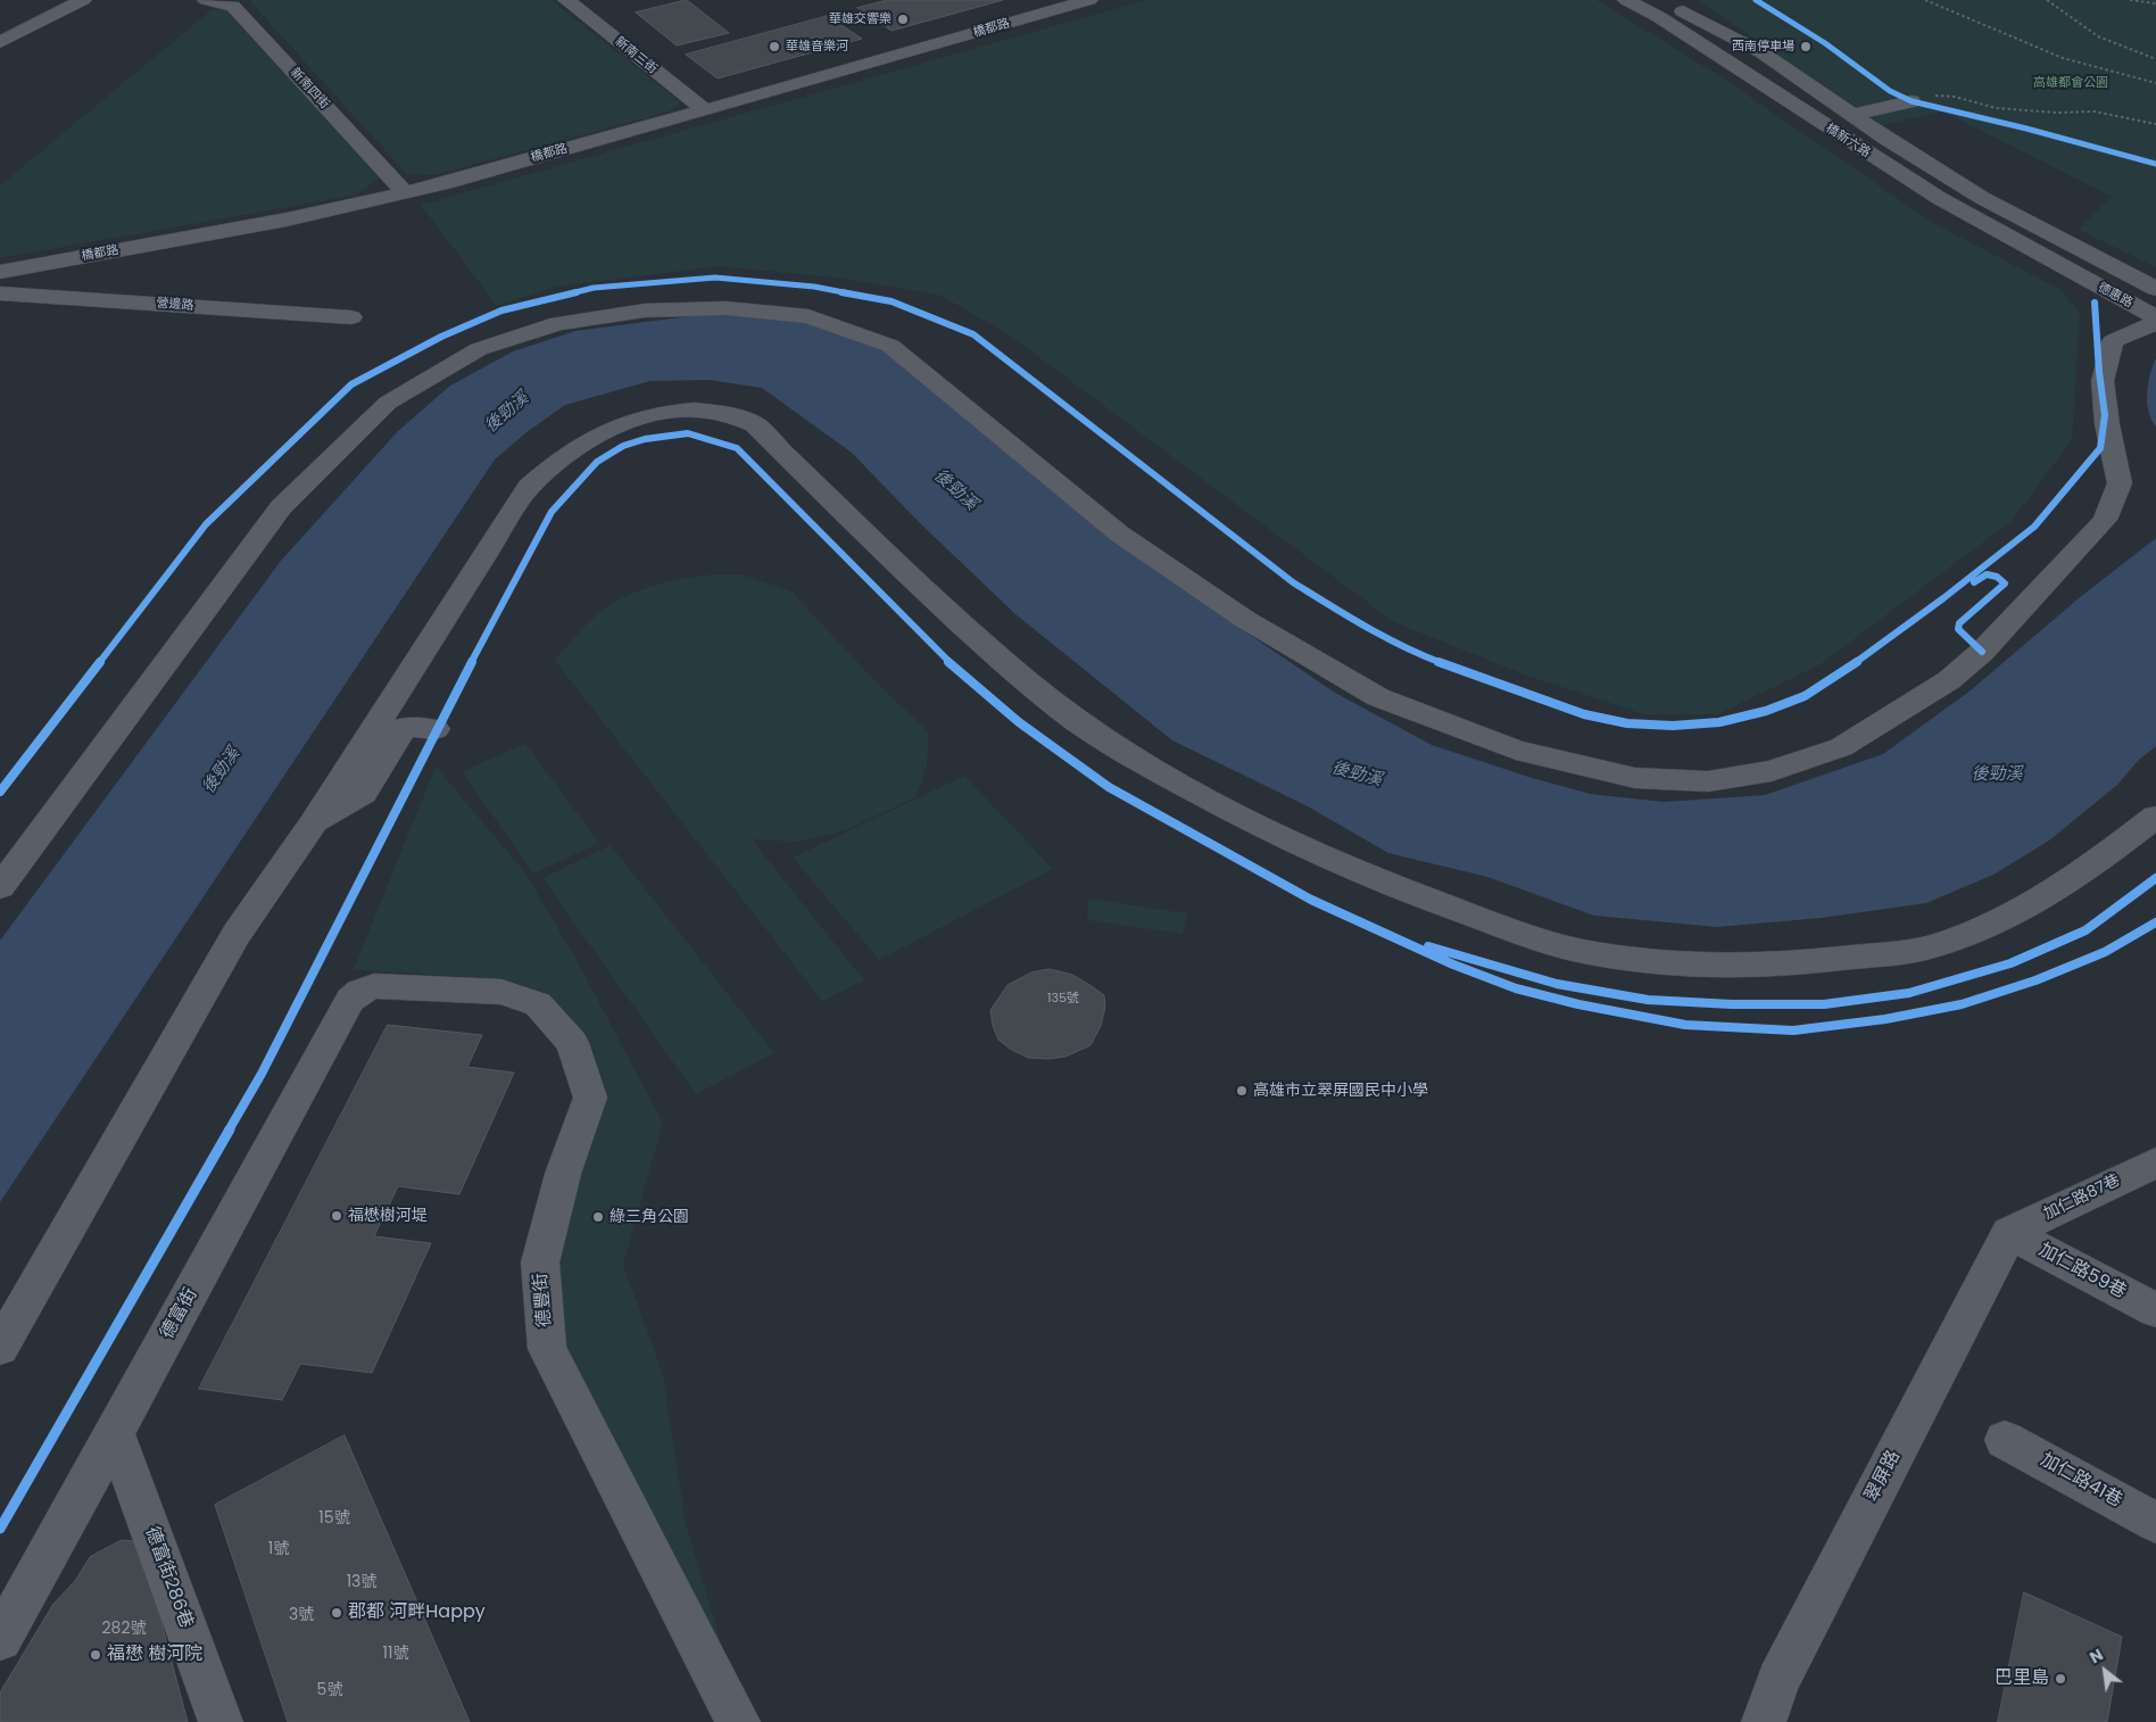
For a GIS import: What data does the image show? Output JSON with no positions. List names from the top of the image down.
{
  "streets": {
    "street": [
      "橋都路",
      "新南三街",
      "新南四街",
      "橋新六路",
      "德惠路",
      "營邊路",
      "加仁路87巷",
      "加仁路59巷",
      "德豐街",
      "德富街",
      "翠屏路",
      "加仁路41巷",
      "德富街286巷"
    ]
  },
  "crossings": [
    ["橋都路", "新南三街"],
    ["橋都路", "新南四街"],
    ["橋新六路", "德惠路"],
    ["加仁路87巷", "加仁路59巷"],
    ["加仁路87巷", "翠屏路"],
    ["加仁路59巷", "翠屏路"],
    ["德豐街", "德富街"],
    ["德富街", "德富街286巷"]
  ],
  "water": ["後勁溪"],
  "parks": ["高雄都會公園"],
  "places": [
    "華雄交響樂",
    "華雄音樂河",
    "西南停車場",
    "高雄市立翠屏國民中小學",
    "福懋樹河堤",
    "綠三角公園",
    "郡都 河畔Happy",
    "福懋 樹河院",
    "巴里島"
  ],
  "house_numbers": [
    "135號",
    "15號",
    "1號",
    "13號",
    "3號",
    "282號",
    "11號",
    "5號"
  ],
  "north": "top left"
}
